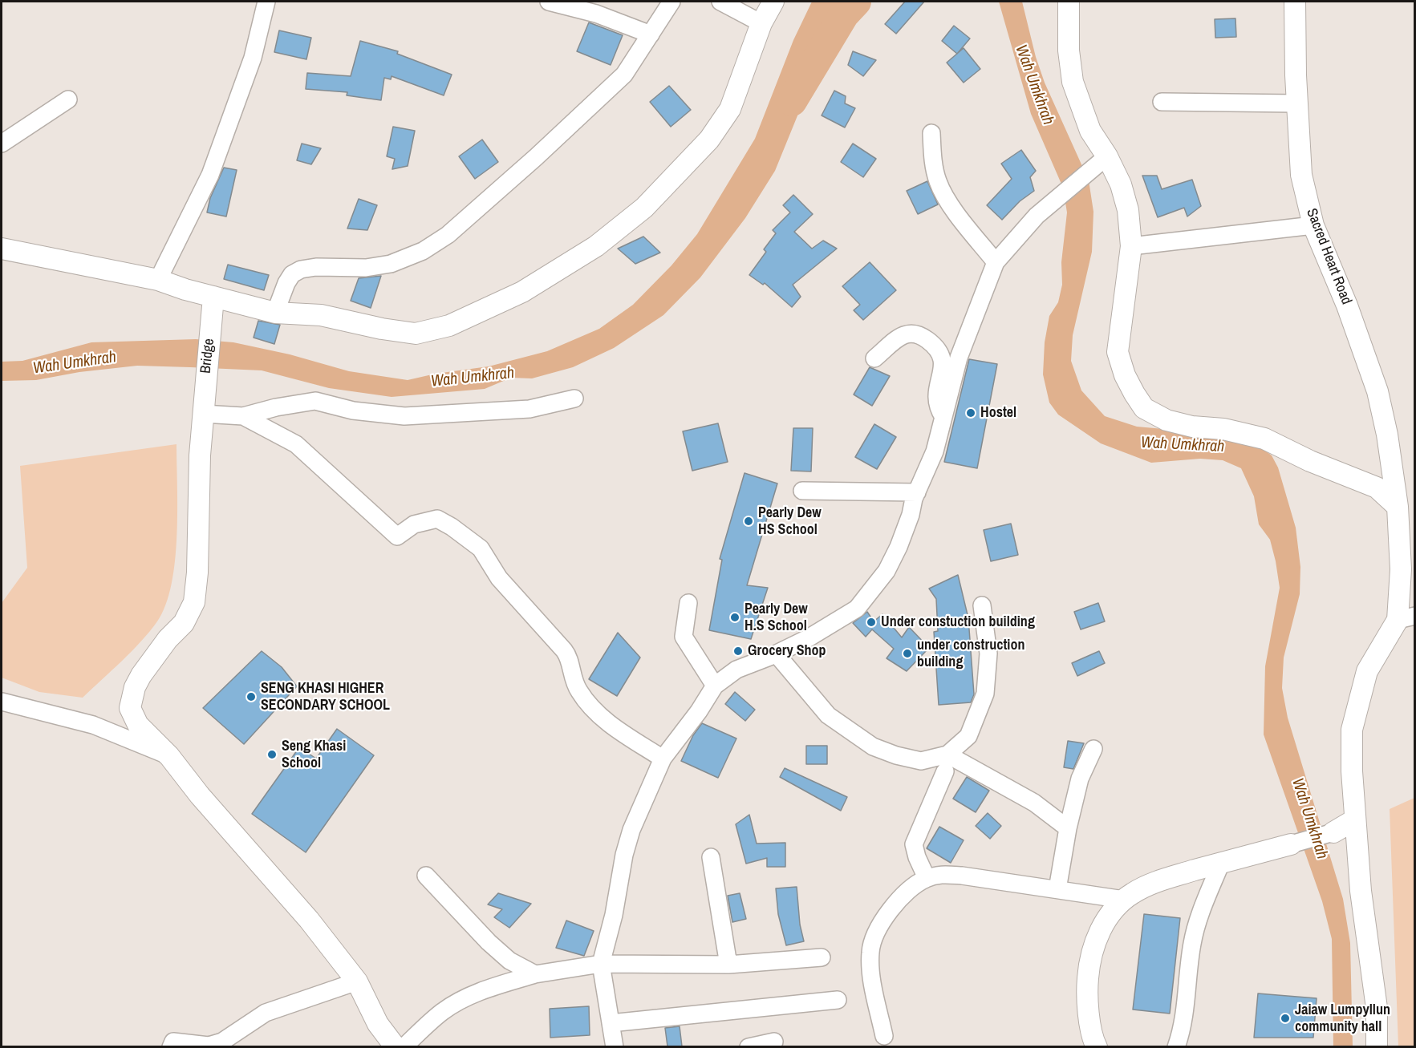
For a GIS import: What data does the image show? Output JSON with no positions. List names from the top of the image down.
{
  "streets": {
    "street": ["Sacred Heart Road", "Bridge"]
  },
  "water": ["Wah Umkhrah"],
  "places": [
    "Hostel",
    "Pearly Dew HS School",
    "Pearly Dew H.S School",
    "Under constuction building",
    "Grocery Shop",
    "under construction building",
    "SENG KHASI HIGHER SECONDARY SCHOOL",
    "Seng Khasi School",
    "Jaiaw Lumpyllun community hall"
  ]
}
